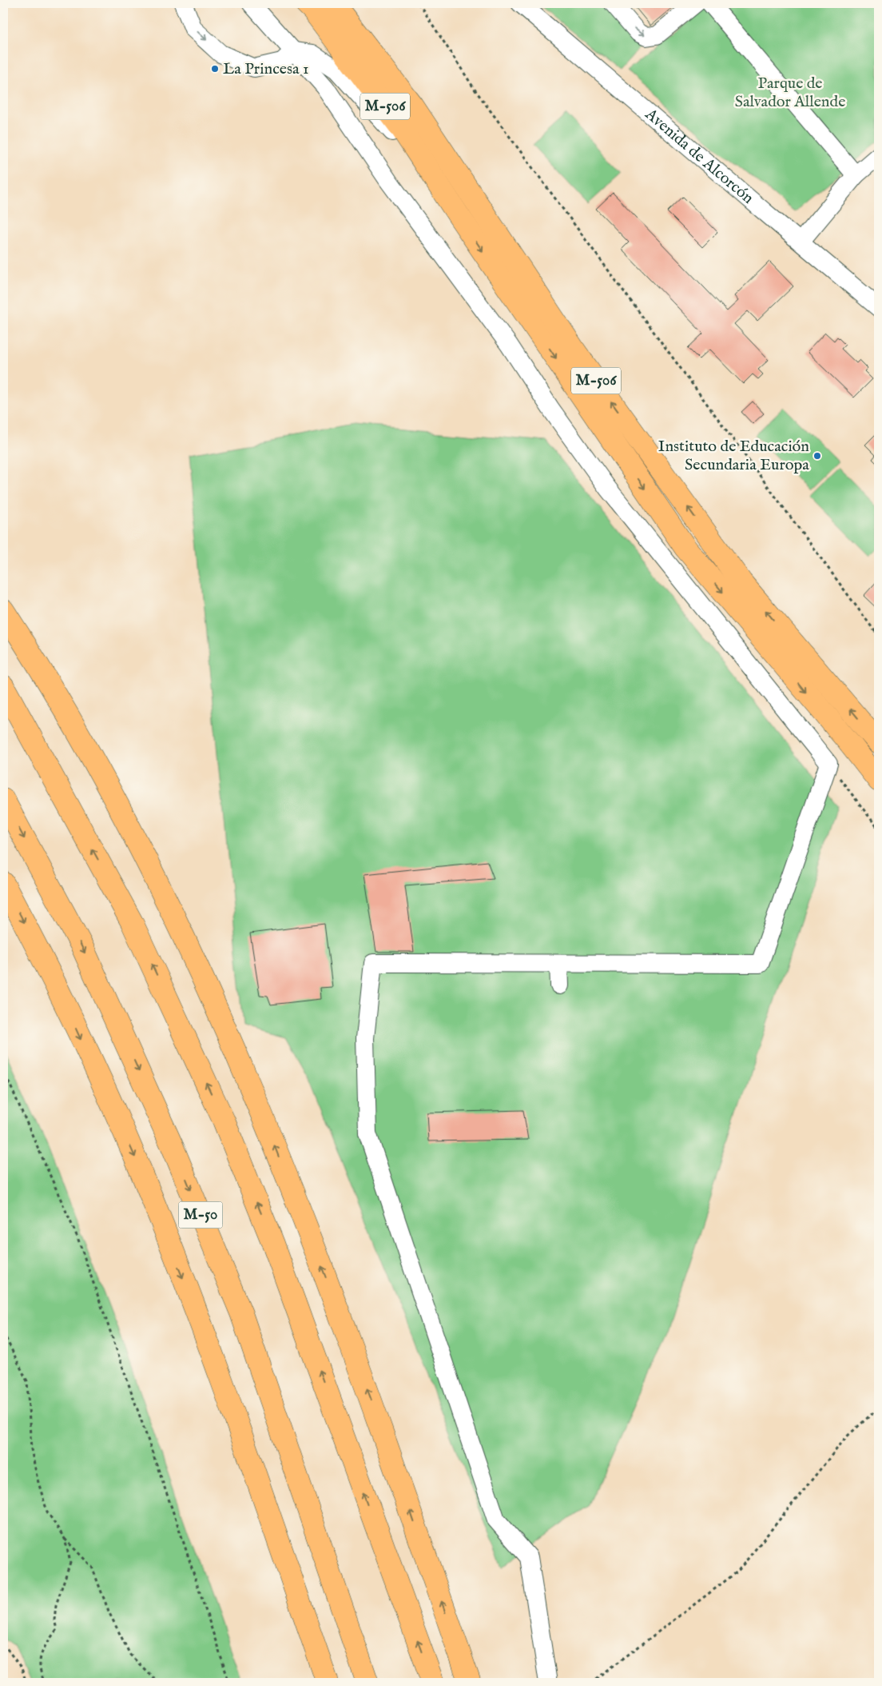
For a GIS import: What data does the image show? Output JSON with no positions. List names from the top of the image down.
{
  "streets": {
    "main road": ["M-506", "M-50"],
    "street": ["Avenida de Alcorcón"]
  },
  "parks": ["Parque de Salvador Allende"],
  "places": ["La Princesa 1", "Instituto de Educación Secundaria Europa"]
}
